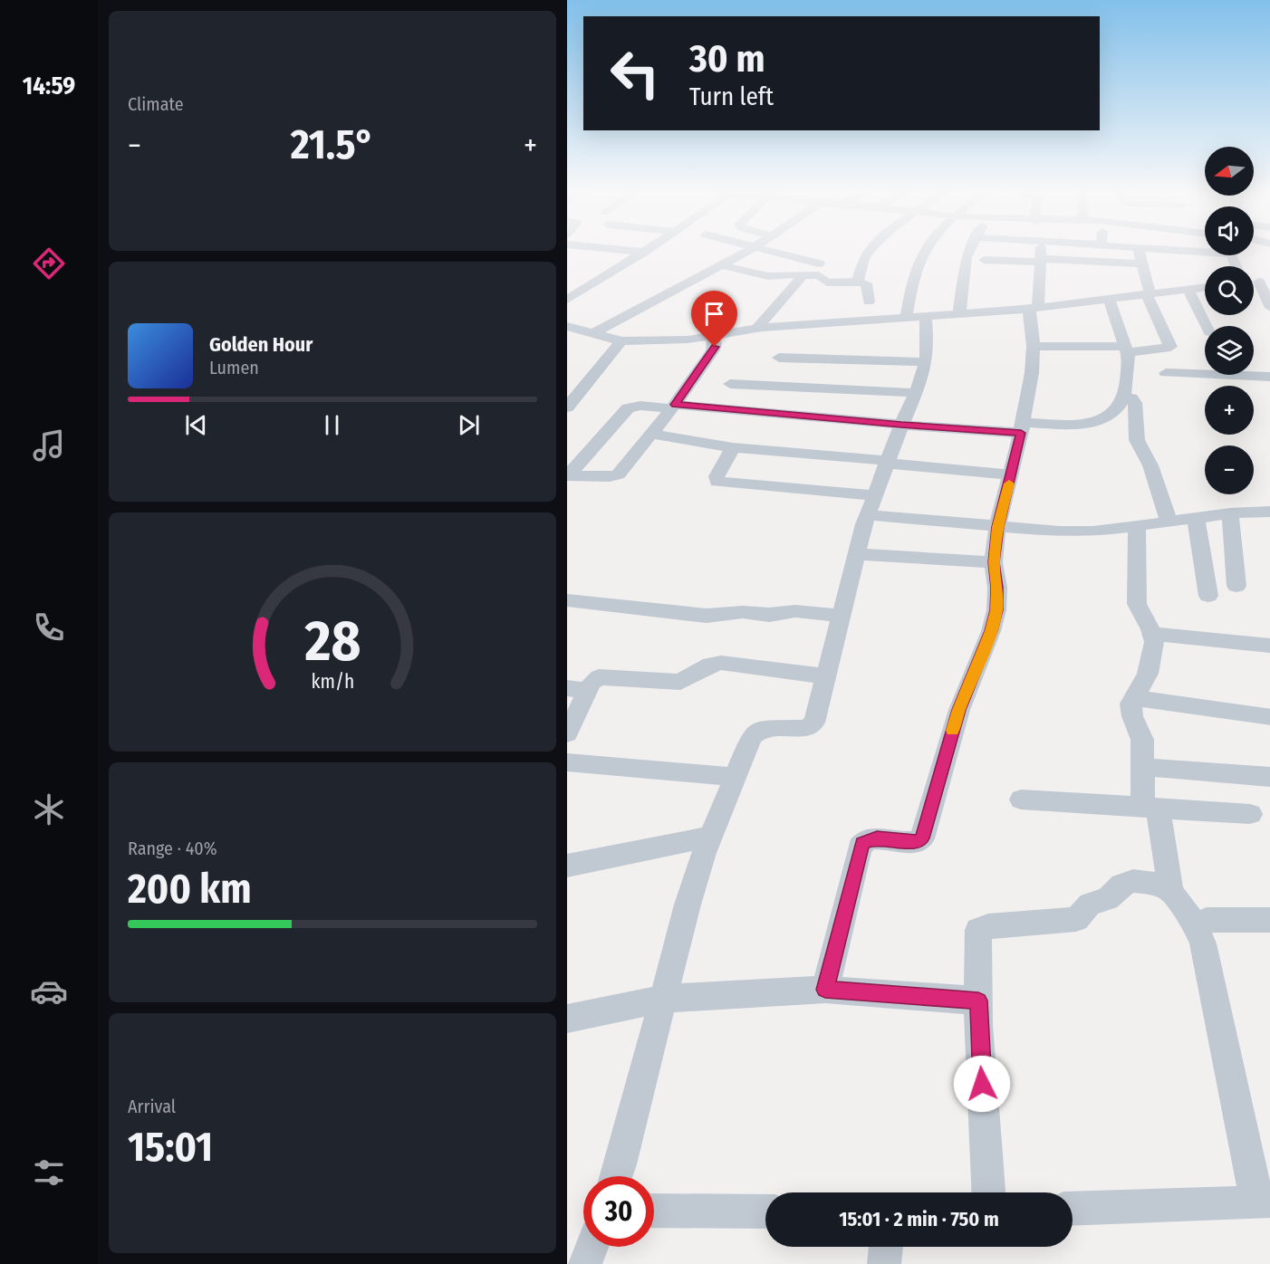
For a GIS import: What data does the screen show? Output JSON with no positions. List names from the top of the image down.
{
  "north": "left",
  "page": {
    "tabs": "14:59",
    "tile": [
      "Climate",
      ["Range · 40%", "200 km"],
      ["Arrival", "15:01"]
    ],
    "turn": ["30 m", "Turn left"],
    "heat": ["−", "21.5°", "+"],
    "map_buttons": ["+", "−"],
    "song": ["Golden Hour", "Lumen"],
    "limit": "30",
    "trip": "15:01 · 2 min · 750 m",
    "gauge": ["28", "km/h"]
  }
}
